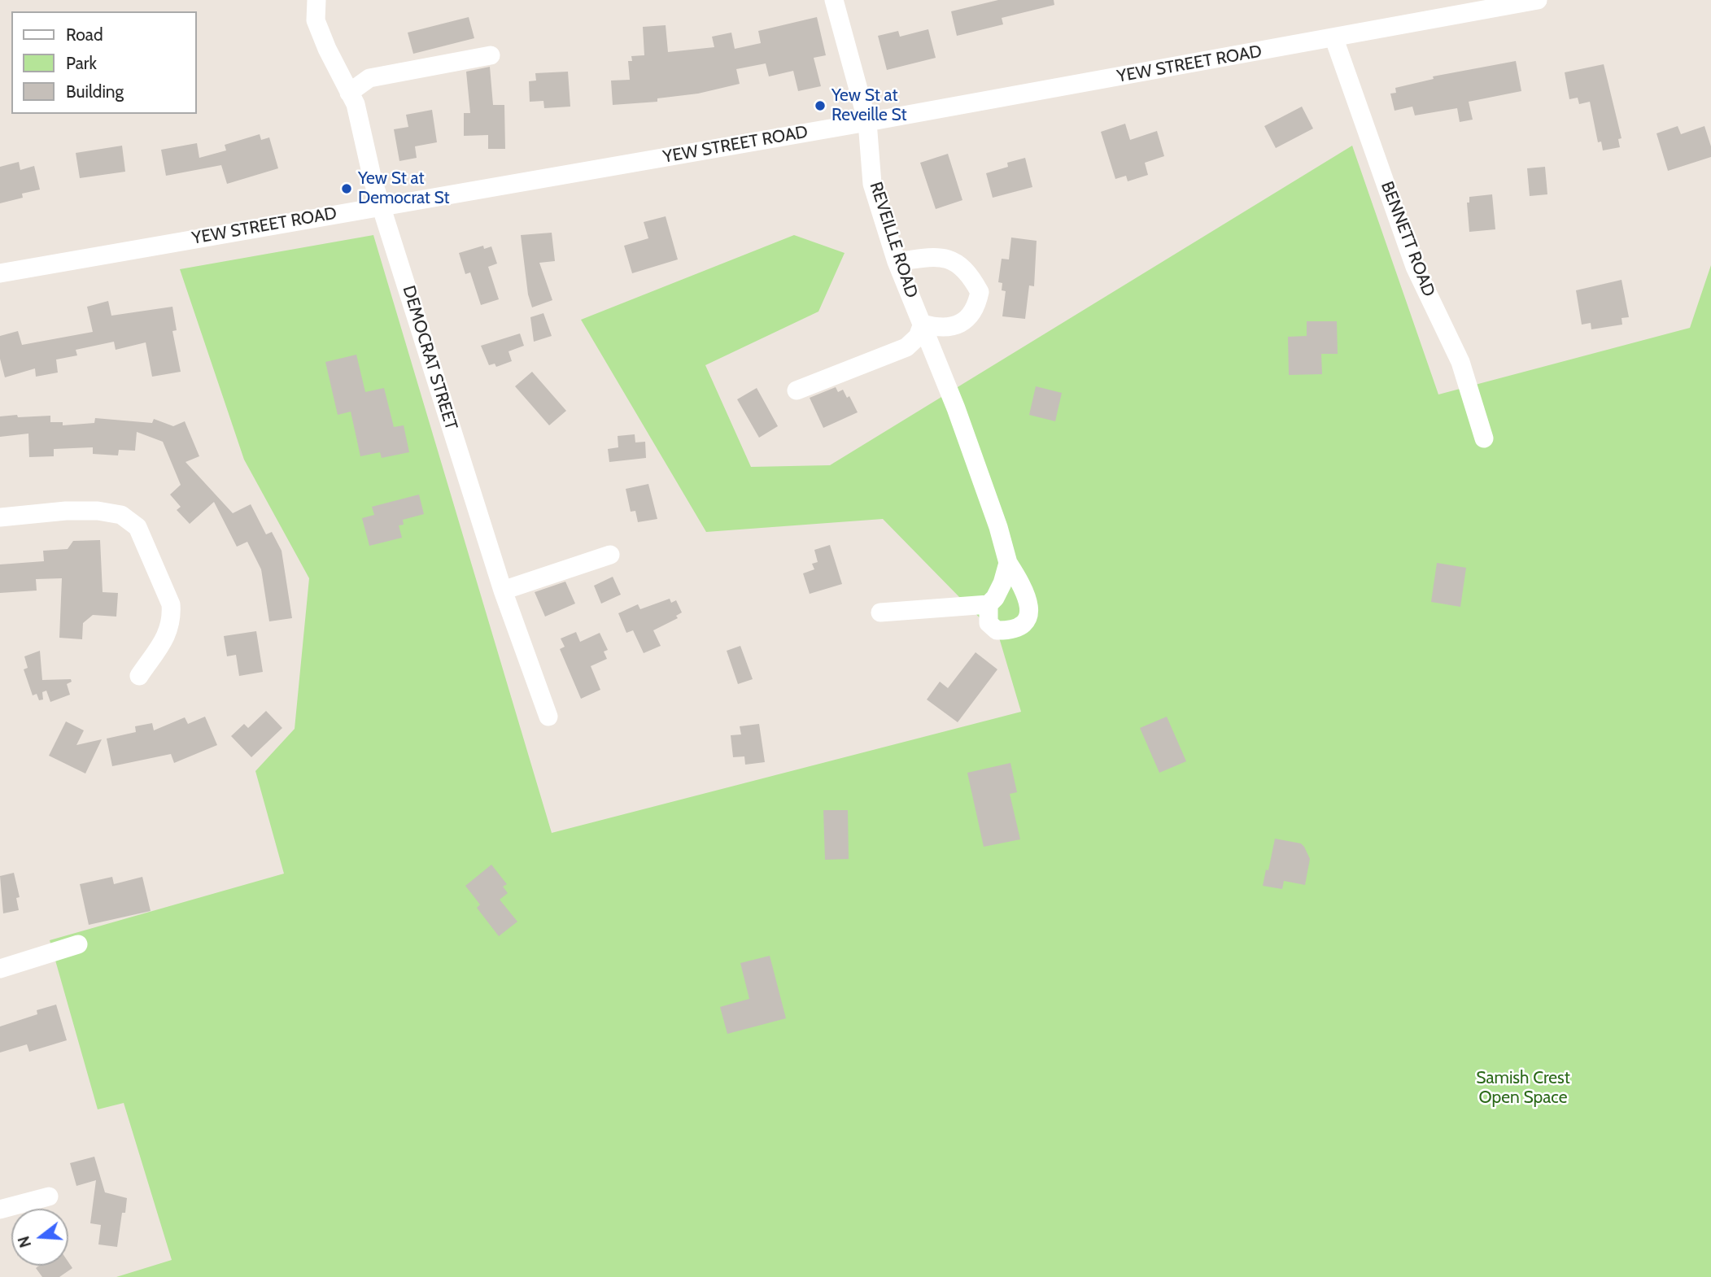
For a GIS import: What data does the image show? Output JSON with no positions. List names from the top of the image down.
{
  "streets": {
    "street": [
      "YEW STREET ROAD",
      "BENNETT ROAD",
      "REVEILLE ROAD",
      "DEMOCRAT STREET"
    ]
  },
  "crossings": [
    ["YEW STREET ROAD", "BENNETT ROAD"],
    ["YEW STREET ROAD", "REVEILLE ROAD"],
    ["YEW STREET ROAD", "DEMOCRAT STREET"]
  ],
  "parks": ["Samish Crest Open Space"],
  "places": ["Yew St at Reveille St", "Yew St at Democrat St"],
  "legend": ["Road", "Park", "Building"],
  "north": "left"
}
